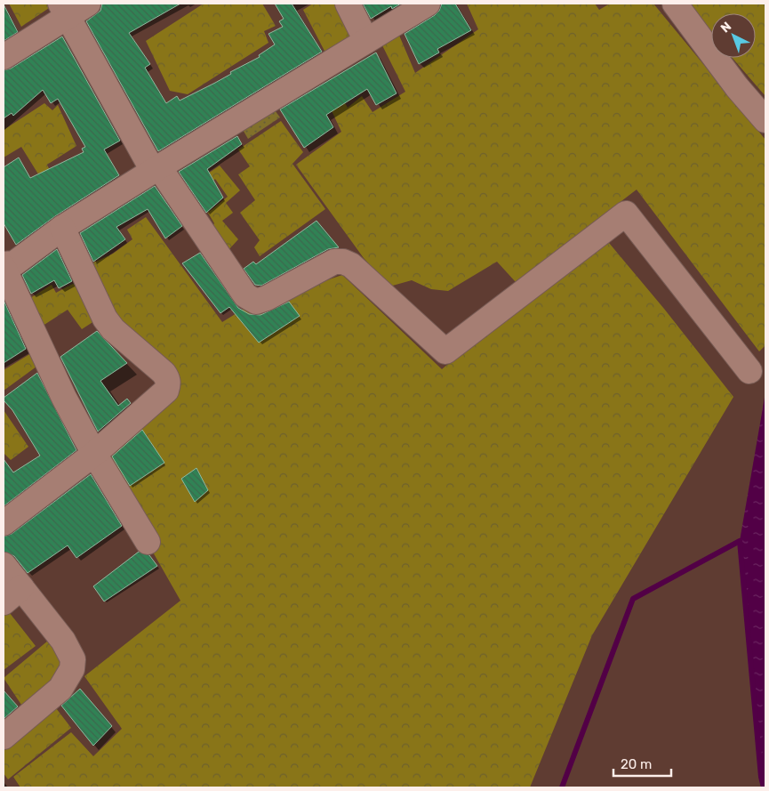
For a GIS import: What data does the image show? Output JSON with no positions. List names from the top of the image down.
{
  "scale_bar": "20 m",
  "north": "top left"
}
